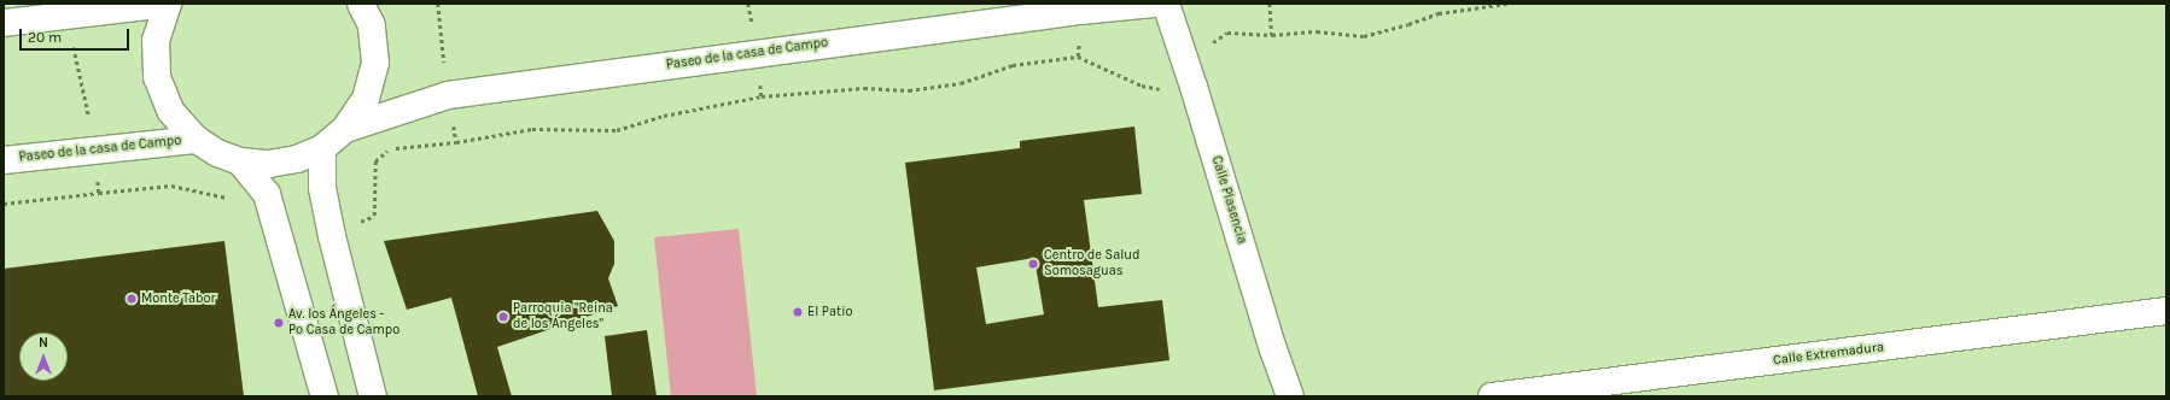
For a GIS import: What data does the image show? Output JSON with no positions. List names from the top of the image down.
{
  "streets": {
    "street": ["Paseo de la casa de Campo", "Calle Plasencia", "Calle Extremadura"]
  },
  "places": [
    "Centro de Salud Somosaguas",
    "Monte Tabor",
    "El Patio",
    "Parroquia \"Reina de los Ángeles\"",
    "Av. los Ángeles - Pº Casa de Campo"
  ],
  "scale_bar": "20 m",
  "north": "top"
}
